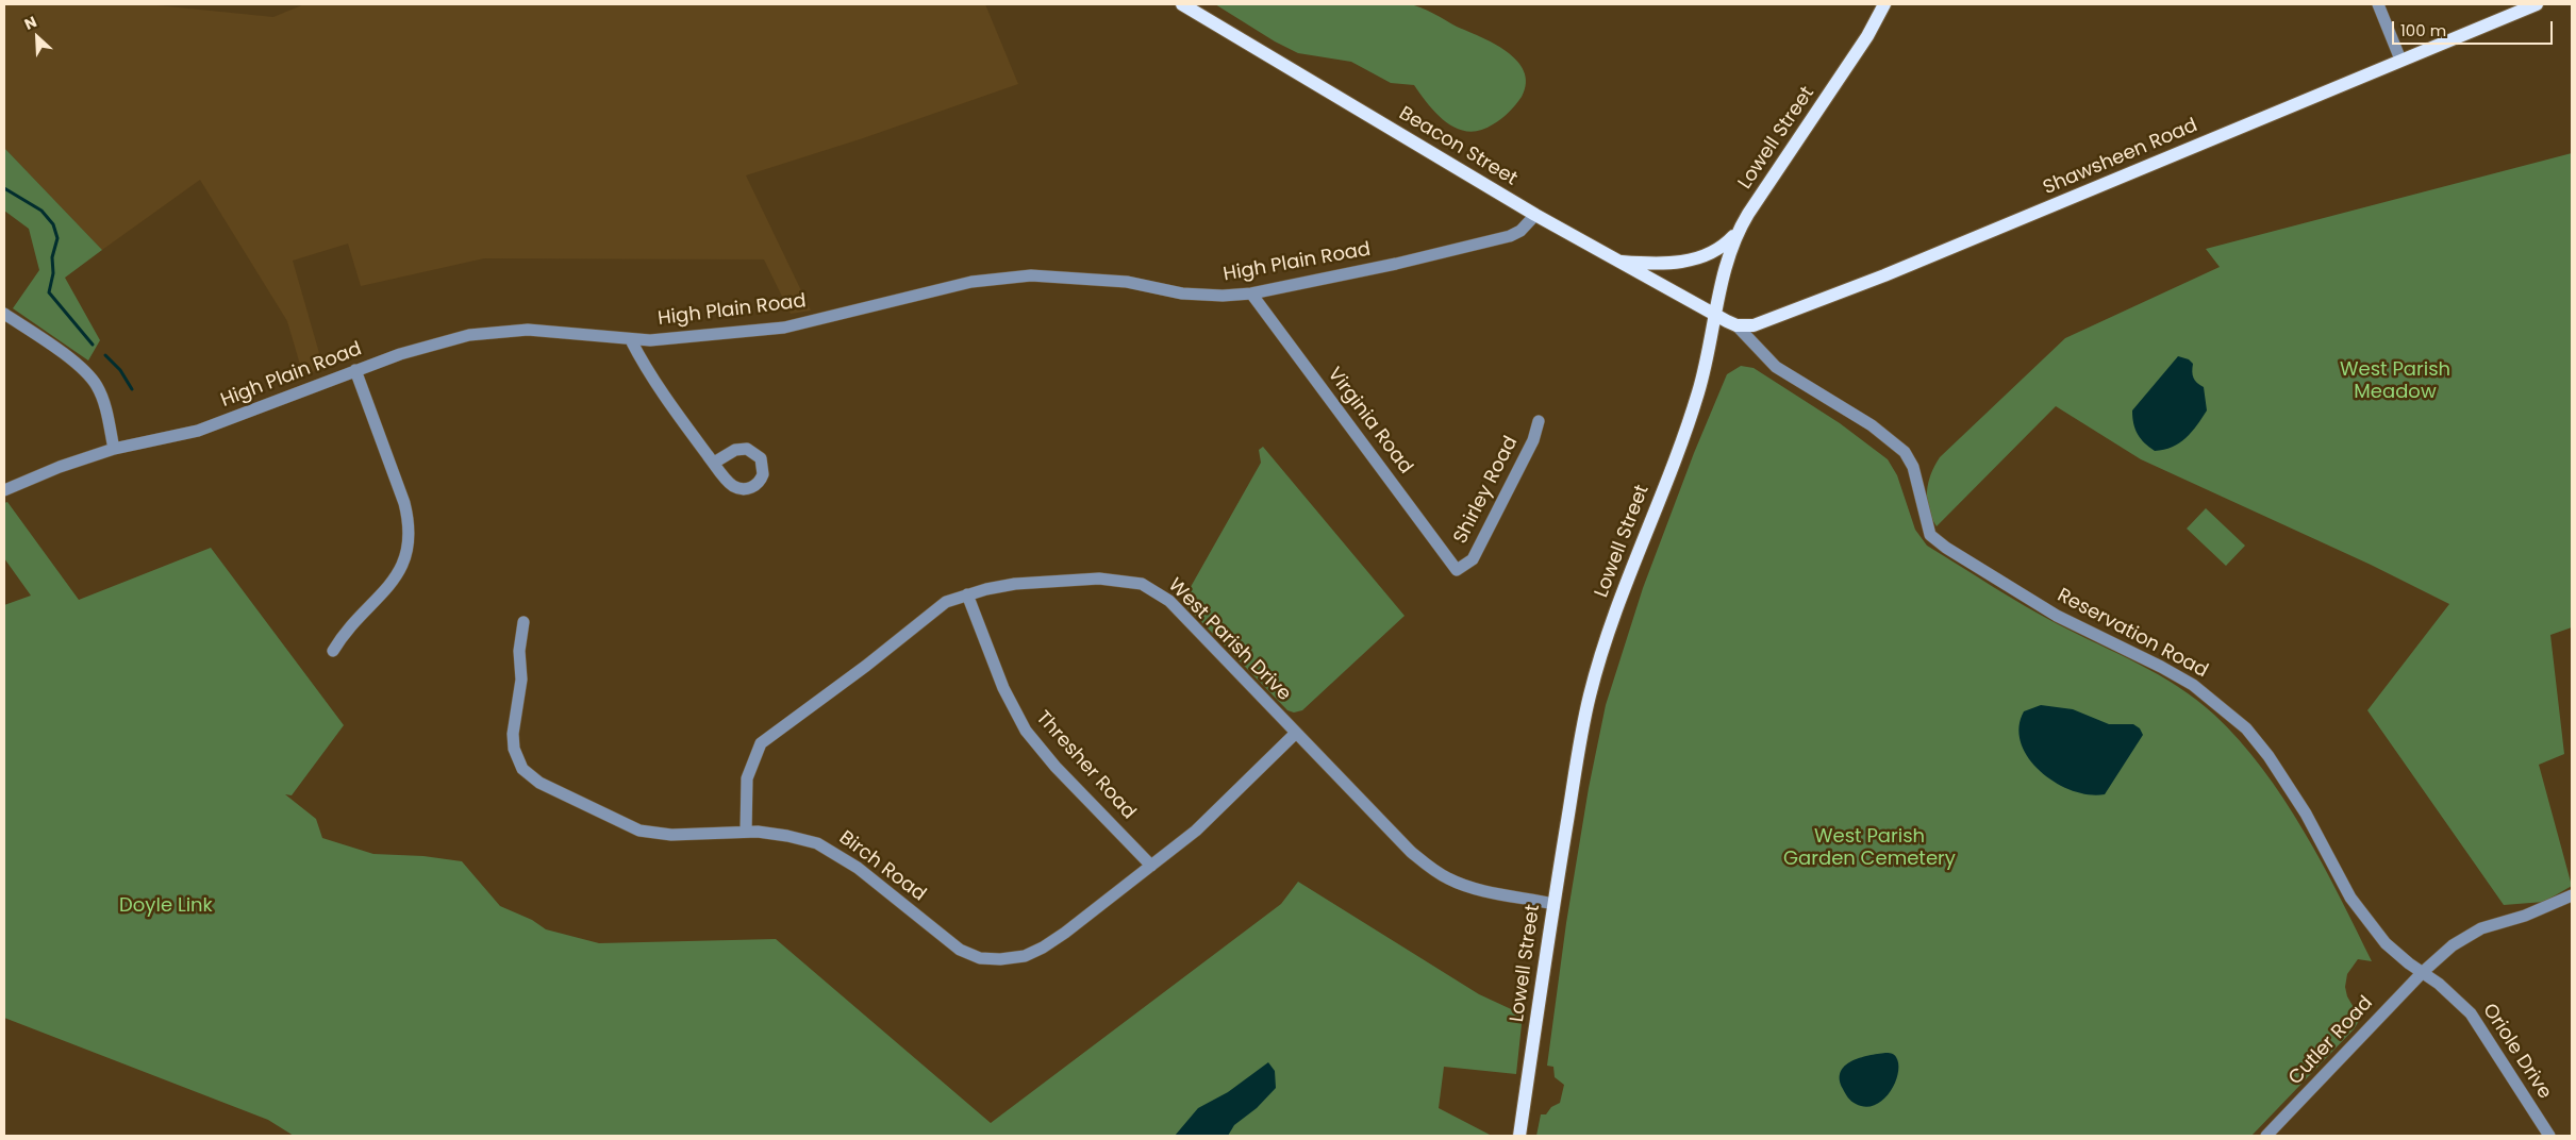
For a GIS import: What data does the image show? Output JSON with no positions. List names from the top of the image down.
{
  "streets": {
    "main road": ["Lowell Street", "Beacon Street", "Shawsheen Road"],
    "street": [
      "High Plain Road",
      "Virginia Road",
      "Shirley Road",
      "Reservation Road",
      "West Parish Drive",
      "Thresher Road",
      "Birch Road",
      "Cutler Road",
      "Oriole Drive"
    ]
  },
  "crossings": [
    ["Lowell Street", "Beacon Street"],
    ["Lowell Street", "West Parish Drive"],
    ["Beacon Street", "High Plain Road"],
    ["Shawsheen Road", "Reservation Road"],
    ["High Plain Road", "Virginia Road"],
    ["Virginia Road", "Shirley Road"],
    ["Reservation Road", "Cutler Road"],
    ["Reservation Road", "Oriole Drive"],
    ["West Parish Drive", "Thresher Road"],
    ["West Parish Drive", "Birch Road"],
    ["Thresher Road", "Birch Road"],
    ["Cutler Road", "Oriole Drive"]
  ],
  "parks": ["West Parish Meadow", "West Parish Garden Cemetery", "Doyle Link"],
  "scale_bar": "100 m",
  "north": "top left"
}
